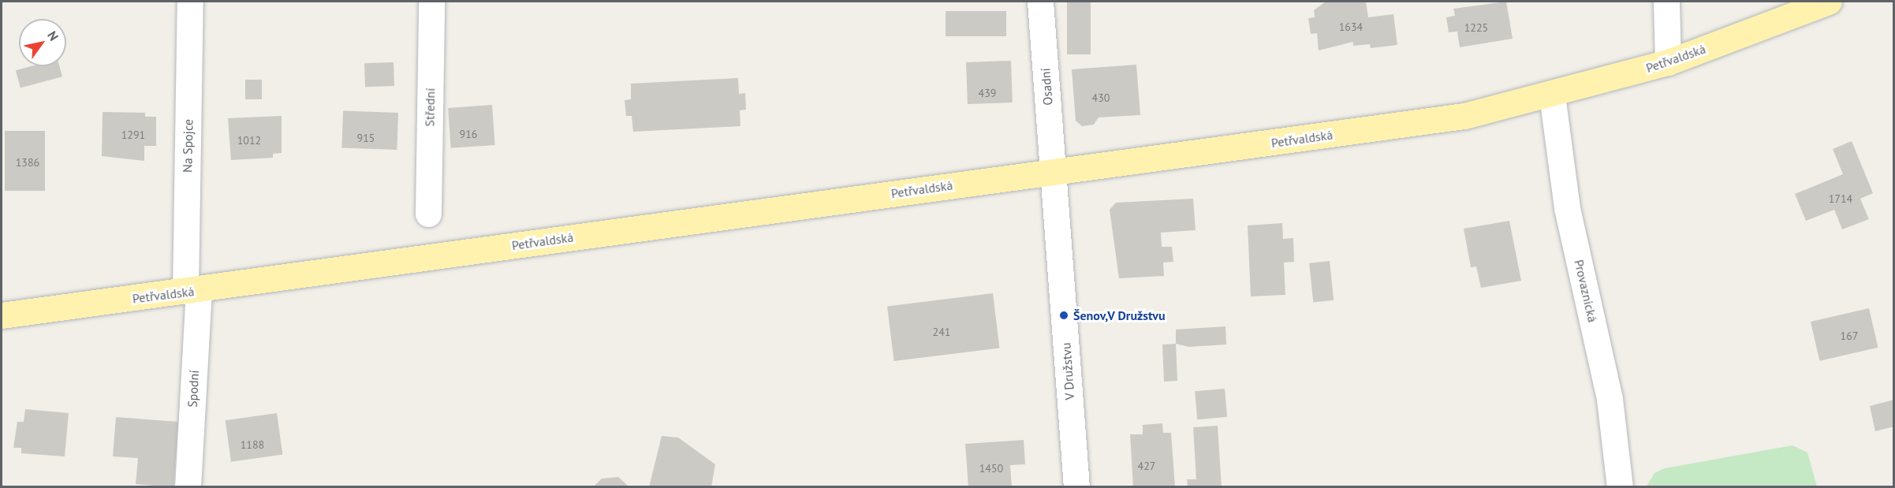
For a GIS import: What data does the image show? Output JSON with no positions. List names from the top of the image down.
{
  "streets": {
    "main road": ["Petřvaldská"],
    "street": [
      "Osadní",
      "Střední",
      "Na Spojce",
      "Provaznická",
      "V Družstvu",
      "Spodní"
    ]
  },
  "crossings": [
    ["Petřvaldská", "Osadní"],
    ["Petřvaldská", "Na Spojce"],
    ["Petřvaldská", "Provaznická"],
    ["Petřvaldská", "V Družstvu"],
    ["Petřvaldská", "Spodní"],
    ["Osadní", "V Družstvu"],
    ["Na Spojce", "Spodní"]
  ],
  "places": ["Šenov,V Družstvu"],
  "house_numbers": [
    "1634",
    "1225",
    "439",
    "430",
    "916",
    "1291",
    "915",
    "1012",
    "1386",
    "1714",
    "241",
    "167",
    "1188",
    "427",
    "1450"
  ],
  "north": "top right"
}
